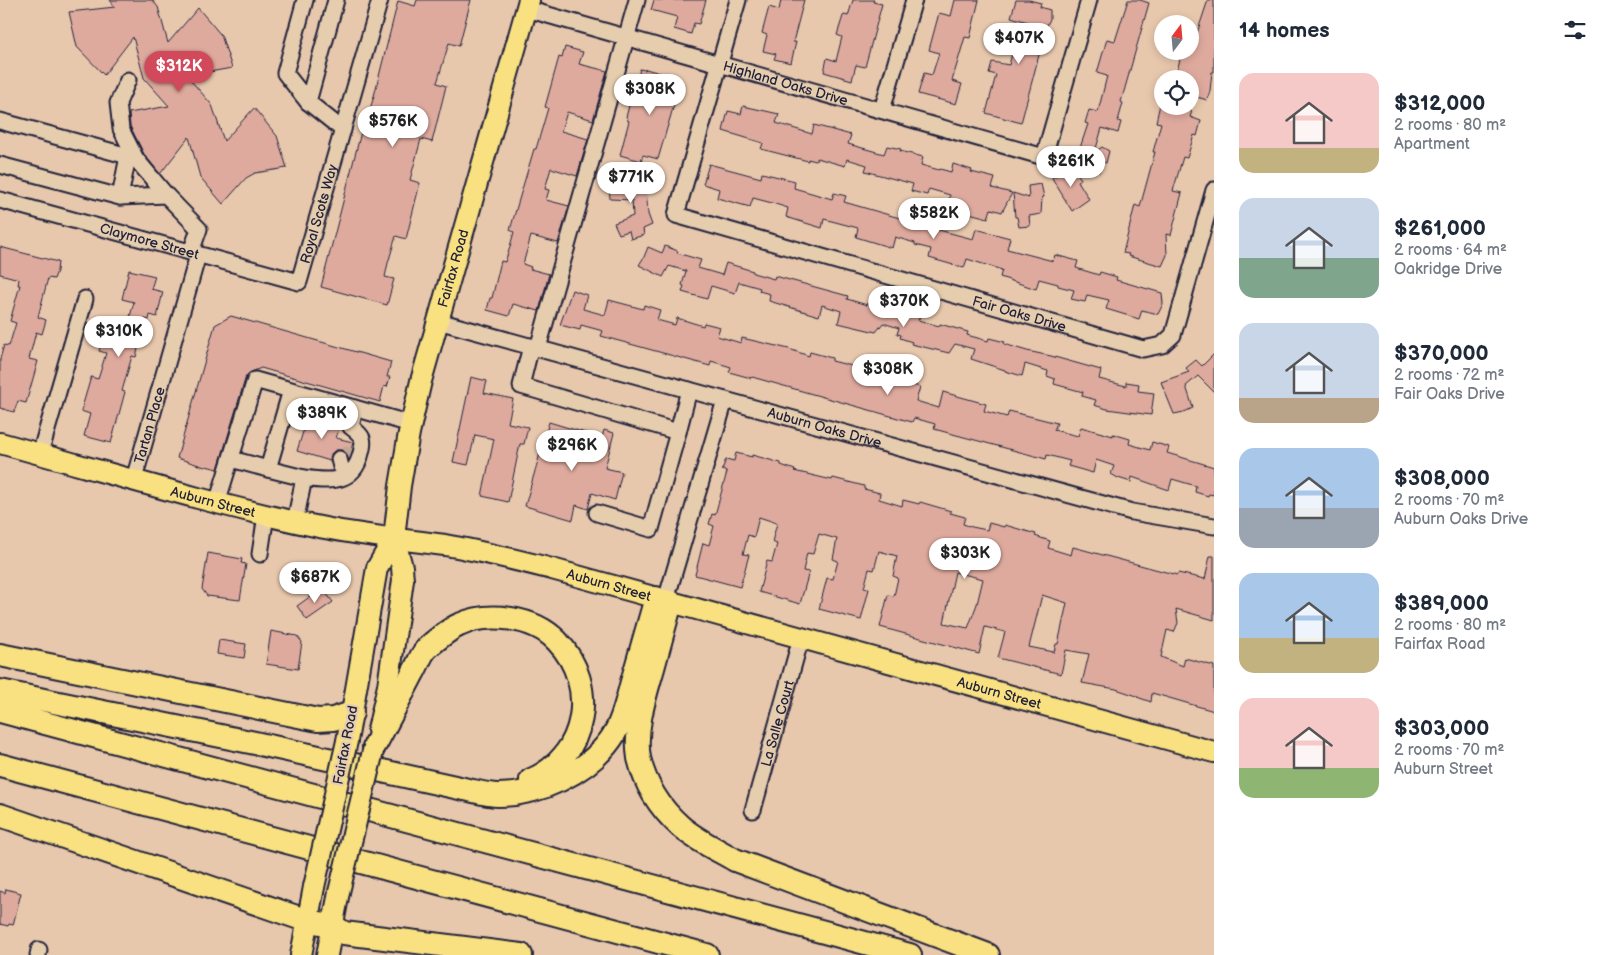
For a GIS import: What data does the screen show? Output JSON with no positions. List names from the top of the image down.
{
  "streets": {
    "main road": ["Fairfax Road", "Auburn Street"],
    "street": [
      "Highland Oaks Drive",
      "Royal Scots Way",
      "Claymore Street",
      "Fair Oaks Drive",
      "Tartan Place",
      "Auburn Oaks Drive",
      "La Salle Court"
    ]
  },
  "crossings": [
    ["Highland Oaks Drive", "Fairfax Road"],
    ["Highland Oaks Drive", "Fair Oaks Drive"],
    ["Royal Scots Way", "Claymore Street"],
    ["Claymore Street", "Tartan Place"],
    ["Fairfax Road", "Auburn Oaks Drive"],
    ["Fairfax Road", "Auburn Street"],
    ["Tartan Place", "Auburn Street"],
    ["Auburn Street", "La Salle Court"]
  ],
  "north": "top",
  "page": {
    "heading": "14 homes",
    "price": [
      "$407K",
      "$312K",
      "$308K",
      "$576K",
      "$261K",
      "$771K",
      "$582K",
      "$370K",
      "$310K",
      "$308K",
      "$389K",
      "$296K",
      "$303K",
      "$687K"
    ],
    "list": [
      {
        "name": "$312,000",
        "note": "2 rooms · 80 m² · Apartment"
      },
      {
        "name": "$261,000",
        "note": "2 rooms · 64 m² · Oakridge Drive"
      },
      {
        "name": "$370,000",
        "note": "2 rooms · 72 m² · Fair Oaks Drive"
      },
      {
        "name": "$308,000",
        "note": "2 rooms · 70 m² · Auburn Oaks Drive"
      },
      {
        "name": "$389,000",
        "note": "2 rooms · 80 m² · Fairfax Road"
      },
      {
        "name": "$303,000",
        "note": "2 rooms · 70 m² · Auburn Street"
      }
    ]
  }
}
